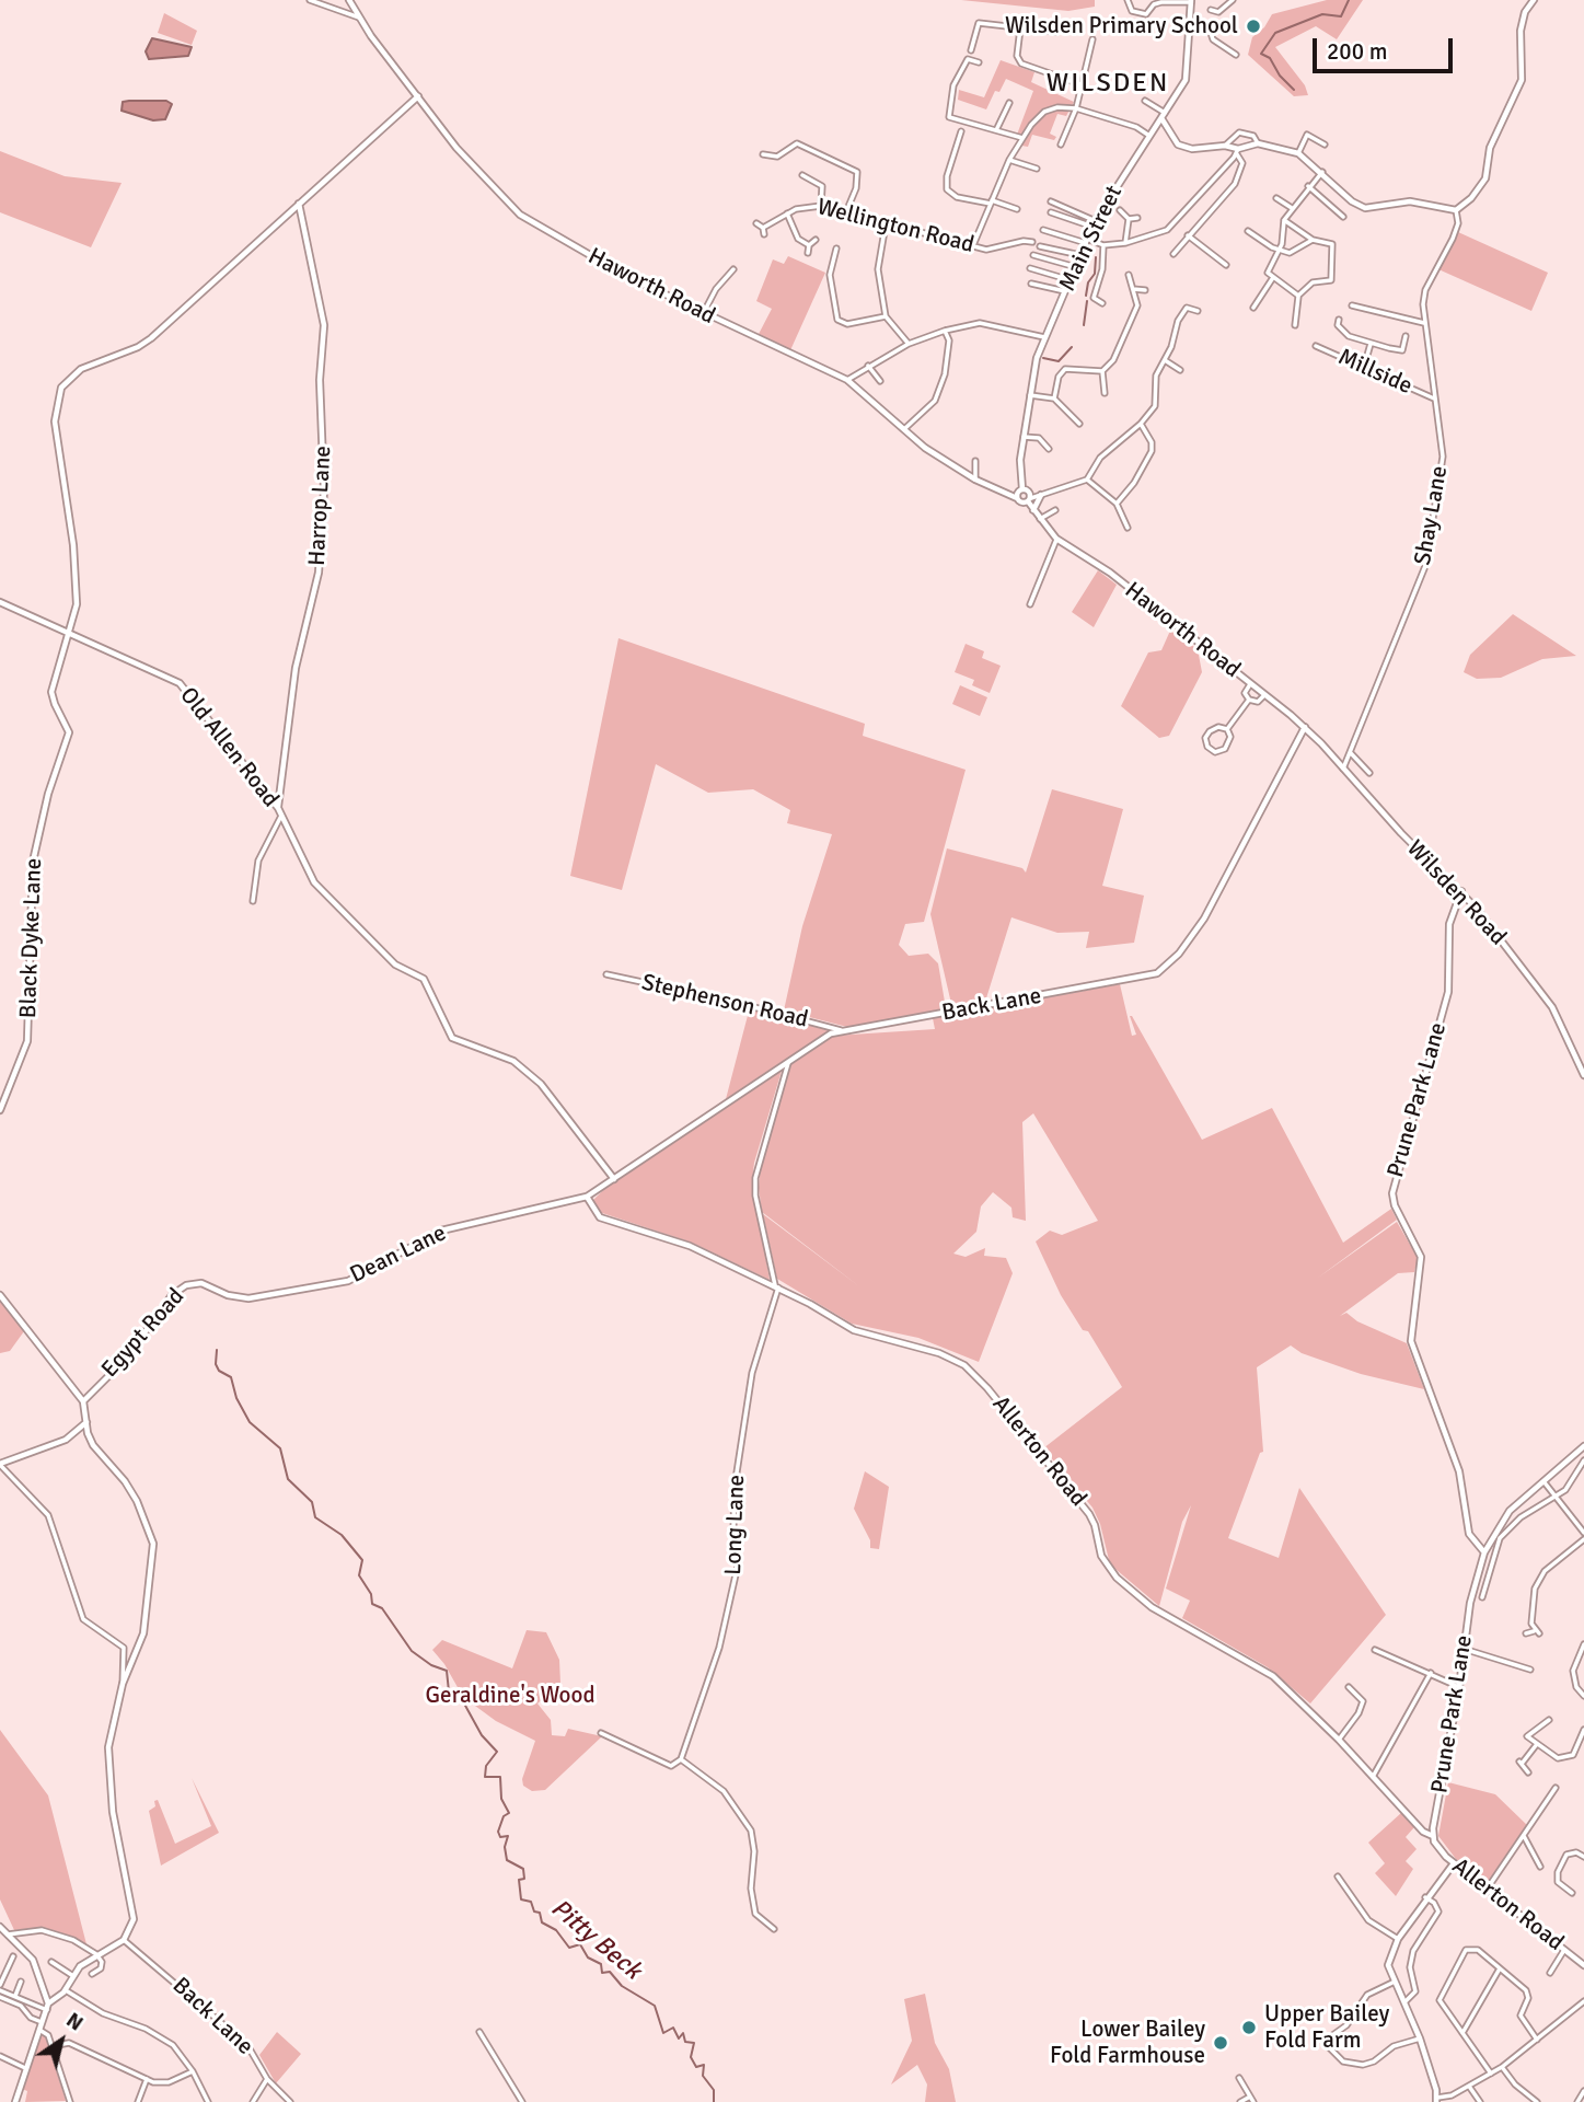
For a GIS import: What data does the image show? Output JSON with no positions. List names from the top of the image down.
{
  "streets": {
    "street": [
      "Wellington Road",
      "Main Street",
      "Haworth Road",
      "Millside",
      "Harrop Lane",
      "Shay Lane",
      "Old Allen Road",
      "Wilsden Road",
      "Black Dyke Lane",
      "Stephenson Road",
      "Back Lane",
      "Prune Park Lane",
      "Dean Lane",
      "Egypt Road",
      "Allerton Road",
      "Long Lane"
    ]
  },
  "crossings": [
    ["Main Street", "Haworth Road"],
    ["Haworth Road", "Wilsden Road"],
    ["Haworth Road", "Back Lane"],
    ["Millside", "Shay Lane"],
    ["Harrop Lane", "Old Allen Road"],
    ["Shay Lane", "Wilsden Road"],
    ["Old Allen Road", "Black Dyke Lane"],
    ["Old Allen Road", "Back Lane"],
    ["Wilsden Road", "Back Lane"],
    ["Wilsden Road", "Prune Park Lane"],
    ["Stephenson Road", "Back Lane"],
    ["Back Lane", "Dean Lane"],
    ["Back Lane", "Allerton Road"],
    ["Prune Park Lane", "Allerton Road"],
    ["Dean Lane", "Egypt Road"],
    ["Dean Lane", "Allerton Road"],
    ["Allerton Road", "Long Lane"]
  ],
  "districts": ["WILSDEN"],
  "water": ["Pitty Beck"],
  "parks": ["Geraldine's Wood"],
  "places": ["Wilsden Primary School", "Upper Bailey Fold Farm", "Lower Bailey Fold Farmhouse"],
  "scale_bar": "200 m",
  "north": "top right"
}
